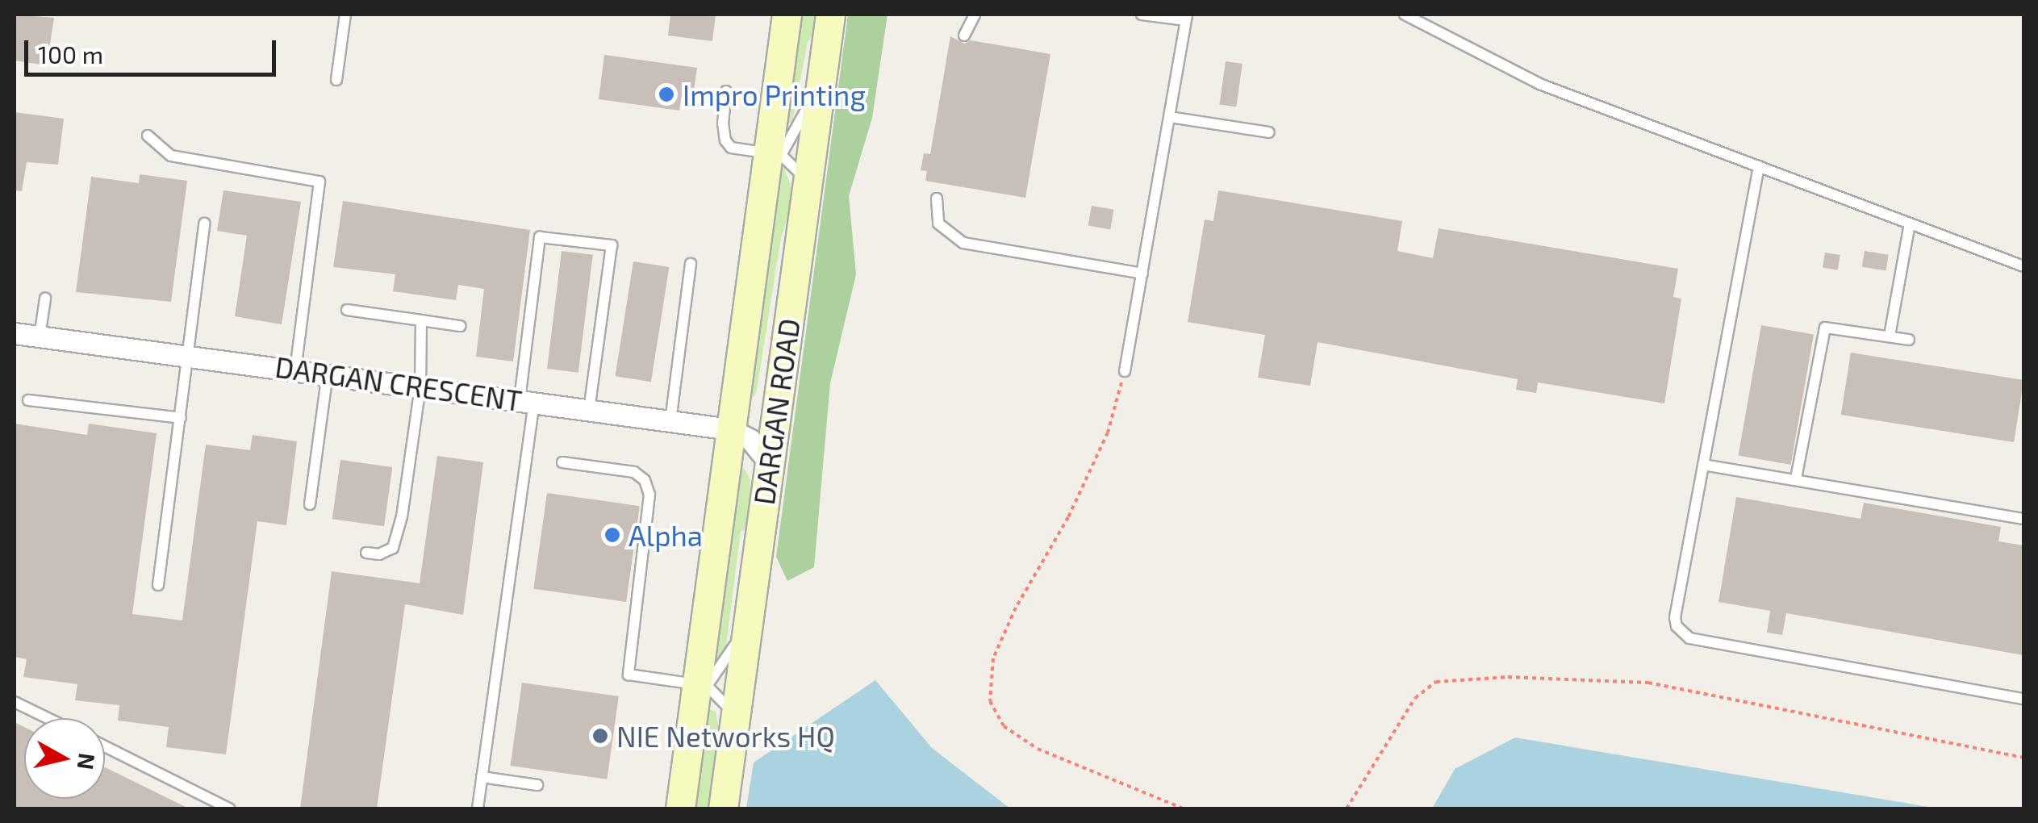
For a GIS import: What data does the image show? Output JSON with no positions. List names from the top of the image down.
{
  "streets": {
    "street": ["DARGAN CRESCENT", "DARGAN ROAD"]
  },
  "crossings": [
    ["DARGAN CRESCENT", "DARGAN ROAD"]
  ],
  "places": ["Impro Printing", "Alpha", "NIE Networks HQ"],
  "scale_bar": "100 m",
  "north": "right"
}
